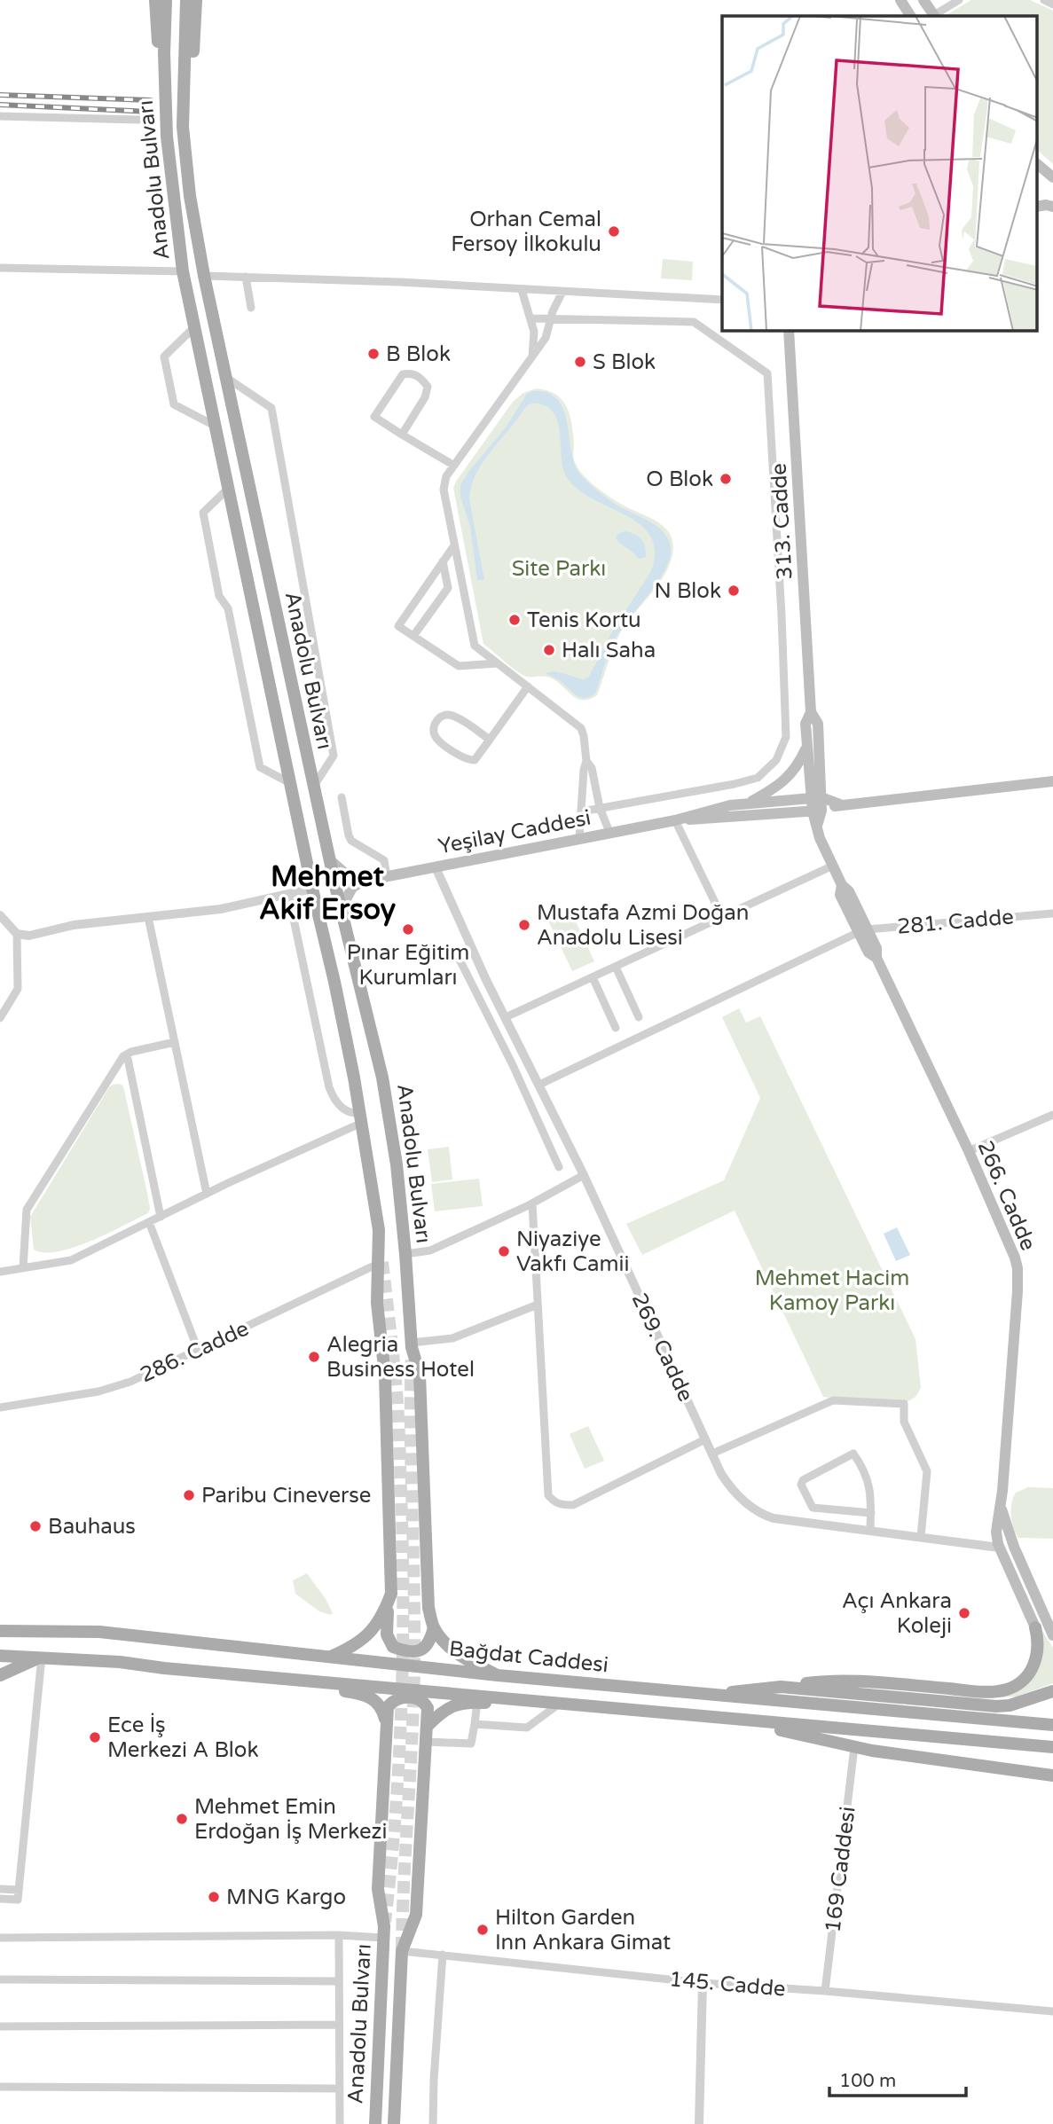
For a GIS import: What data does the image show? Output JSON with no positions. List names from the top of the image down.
{
  "streets": {
    "main road": [
      "Anadolu Bulvarı",
      "313. Cadde",
      "Yeşilay Caddesi",
      "266. Cadde",
      "Bağdat Caddesi"
    ],
    "street": [
      "281. Cadde",
      "269. Cadde",
      "286. Cadde",
      "169 Caddesi",
      "145. Cadde"
    ]
  },
  "crossings": [
    ["Anadolu Bulvarı", "286. Cadde"],
    ["Anadolu Bulvarı", "145. Cadde"],
    ["313. Cadde", "Yeşilay Caddesi"],
    ["313. Cadde", "266. Cadde"],
    ["Yeşilay Caddesi", "266. Cadde"],
    ["Yeşilay Caddesi", "269. Cadde"],
    ["281. Cadde", "266. Cadde"],
    ["266. Cadde", "269. Cadde"],
    ["169 Caddesi", "145. Cadde"]
  ],
  "districts": ["Mehmet Akif Ersoy"],
  "parks": ["Site Parkı", "Mehmet Hacim Kamoy Parkı"],
  "places": [
    "Orhan Cemal Fersoy İlkokulu",
    "B Blok",
    "S Blok",
    "O Blok",
    "N Blok",
    "Tenis Kortu",
    "Halı Saha",
    "Mustafa Azmi Doğan Anadolu Lisesi",
    "Pınar Eğitim Kurumları",
    "Niyaziye Vakfı Camii",
    "Alegria Business Hotel",
    "Paribu Cineverse",
    "Bauhaus",
    "Açı Ankara Koleji",
    "Ece İş Merkezi A Blok",
    "Mehmet Emin Erdoğan İş Merkezi",
    "MNG Kargo",
    "Hilton Garden Inn Ankara Gimat"
  ],
  "scale_bar": "100 m"
}
